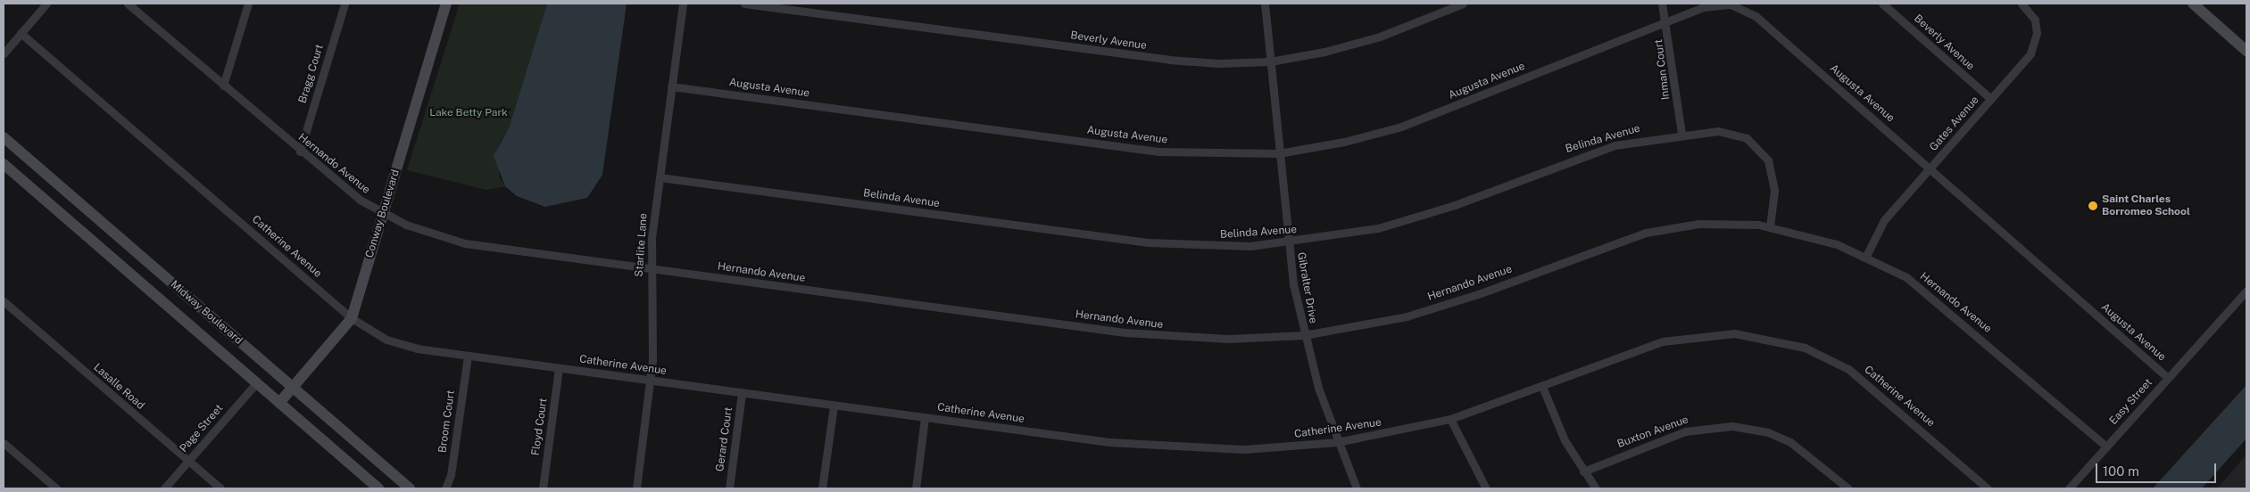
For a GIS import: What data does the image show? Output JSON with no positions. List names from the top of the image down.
{
  "streets": {
    "street": [
      "Beverly Avenue",
      "Inman Court",
      "Bragg Court",
      "Augusta Avenue",
      "Gates Avenue",
      "Belinda Avenue",
      "Hernando Avenue",
      "Conway Boulevard",
      "Starlite Lane",
      "Catherine Avenue",
      "Gibralter Drive",
      "Midway Boulevard",
      "Lasalle Road",
      "Easy Street",
      "Broom Court",
      "Floyd Court",
      "Page Street",
      "Buxton Avenue",
      "Gerard Court"
    ]
  },
  "crossings": [
    ["Beverly Avenue", "Gates Avenue"],
    ["Beverly Avenue", "Gibralter Drive"],
    ["Inman Court", "Augusta Avenue"],
    ["Inman Court", "Belinda Avenue"],
    ["Bragg Court", "Hernando Avenue"],
    ["Augusta Avenue", "Gates Avenue"],
    ["Augusta Avenue", "Starlite Lane"],
    ["Augusta Avenue", "Gibralter Drive"],
    ["Augusta Avenue", "Easy Street"],
    ["Gates Avenue", "Hernando Avenue"],
    ["Belinda Avenue", "Hernando Avenue"],
    ["Belinda Avenue", "Starlite Lane"],
    ["Belinda Avenue", "Gibralter Drive"],
    ["Hernando Avenue", "Conway Boulevard"],
    ["Hernando Avenue", "Starlite Lane"],
    ["Hernando Avenue", "Gibralter Drive"],
    ["Hernando Avenue", "Easy Street"],
    ["Conway Boulevard", "Catherine Avenue"],
    ["Conway Boulevard", "Midway Boulevard"],
    ["Starlite Lane", "Catherine Avenue"],
    ["Catherine Avenue", "Gibralter Drive"],
    ["Catherine Avenue", "Broom Court"],
    ["Catherine Avenue", "Floyd Court"],
    ["Catherine Avenue", "Gerard Court"],
    ["Midway Boulevard", "Page Street"],
    ["Lasalle Road", "Page Street"]
  ],
  "parks": ["Lake Betty Park"],
  "places": ["Saint Charles Borromeo School"],
  "scale_bar": "100 m"
}
